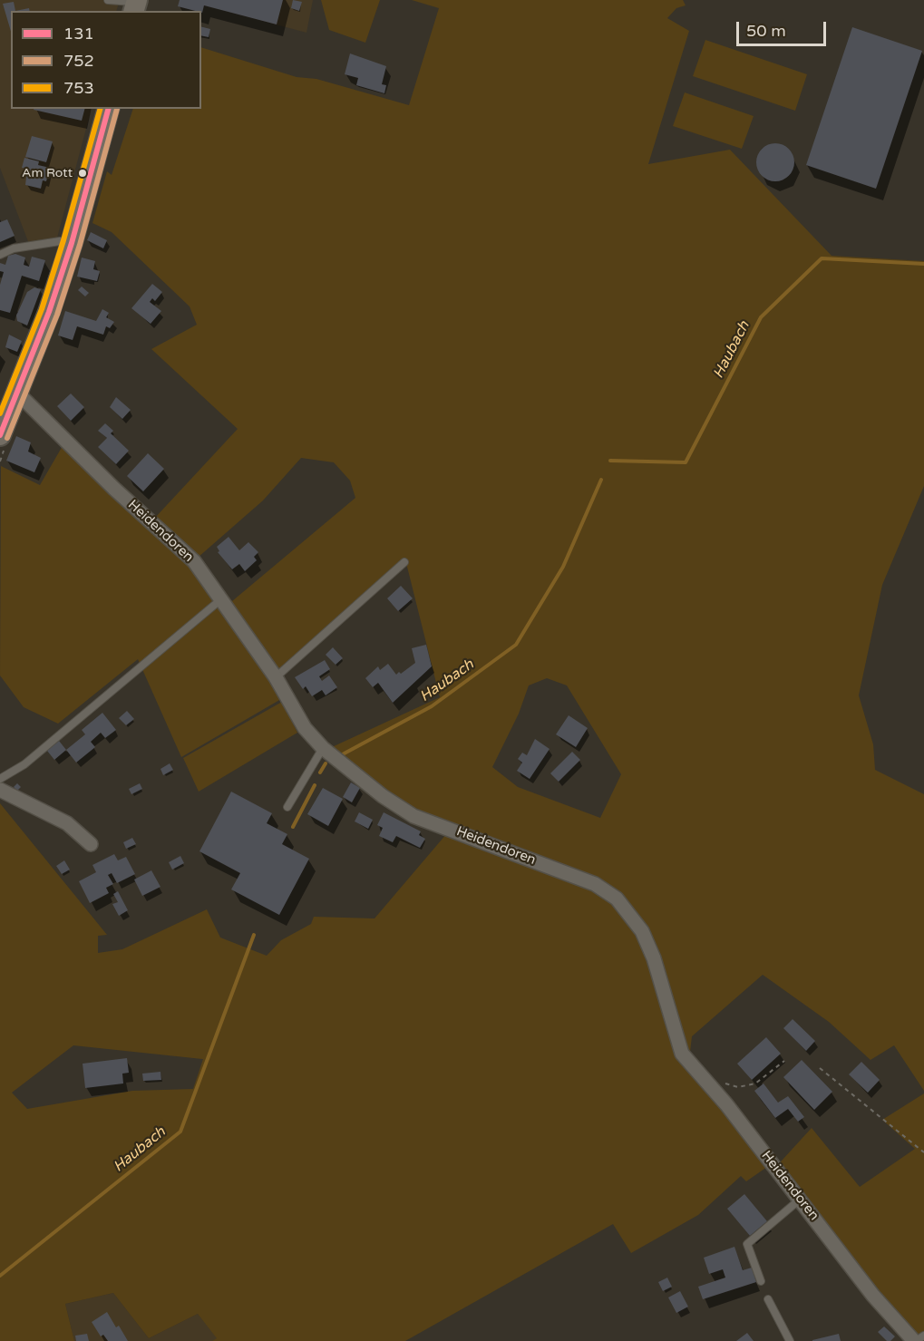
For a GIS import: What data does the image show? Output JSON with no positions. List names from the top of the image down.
{
  "streets": {
    "street": ["Heidendoren"]
  },
  "water": ["Haubach"],
  "places": ["Am Rott"],
  "lines": ["transit line 131", "transit line 752", "transit line 753"],
  "legend": ["131", "752", "753"],
  "scale_bar": "50 m"
}
